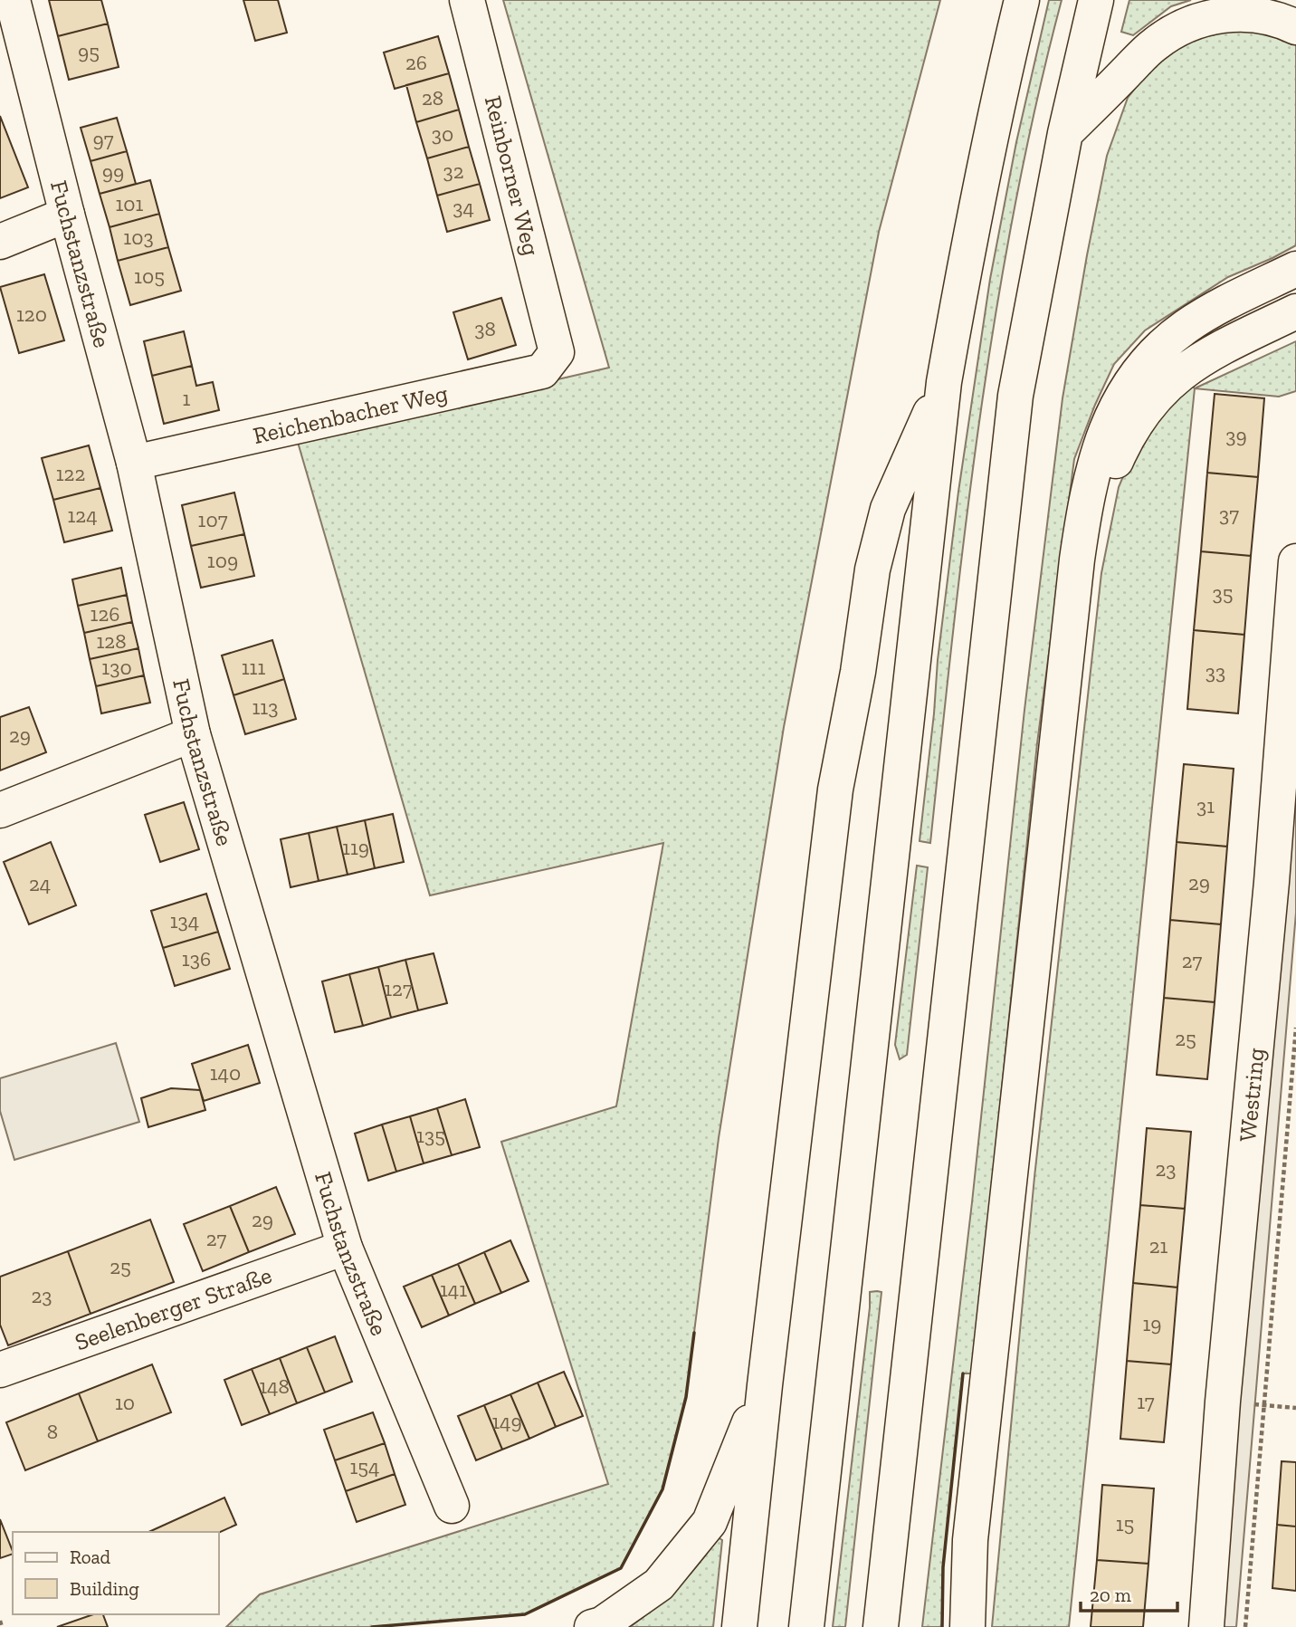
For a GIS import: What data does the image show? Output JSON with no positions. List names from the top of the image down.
{
  "streets": {
    "main road": [
      "Reinborner Weg",
      "Fuchstanzstraße",
      "Reichenbacher Weg",
      "Westring",
      "Seelenberger Straße"
    ]
  },
  "crossings": [
    ["Reinborner Weg", "Reichenbacher Weg"],
    ["Fuchstanzstraße", "Reichenbacher Weg"],
    ["Fuchstanzstraße", "Seelenberger Straße"]
  ],
  "house_numbers": [
    "95",
    "26",
    "28",
    "30",
    "97",
    "32",
    "99",
    "101",
    "34",
    "103",
    "105",
    "120",
    "38",
    "1",
    "39",
    "122",
    "37",
    "124",
    "107",
    "109",
    "35",
    "126",
    "128",
    "130",
    "111",
    "33",
    "113",
    "29",
    "31",
    "119",
    "29",
    "24",
    "134",
    "136",
    "27",
    "127",
    "25",
    "140",
    "135",
    "23",
    "29",
    "27",
    "21",
    "25",
    "141",
    "23",
    "19",
    "148",
    "17",
    "10",
    "149",
    "8",
    "154",
    "15"
  ],
  "legend": ["Road", "Building"],
  "scale_bar": "20 m"
}
